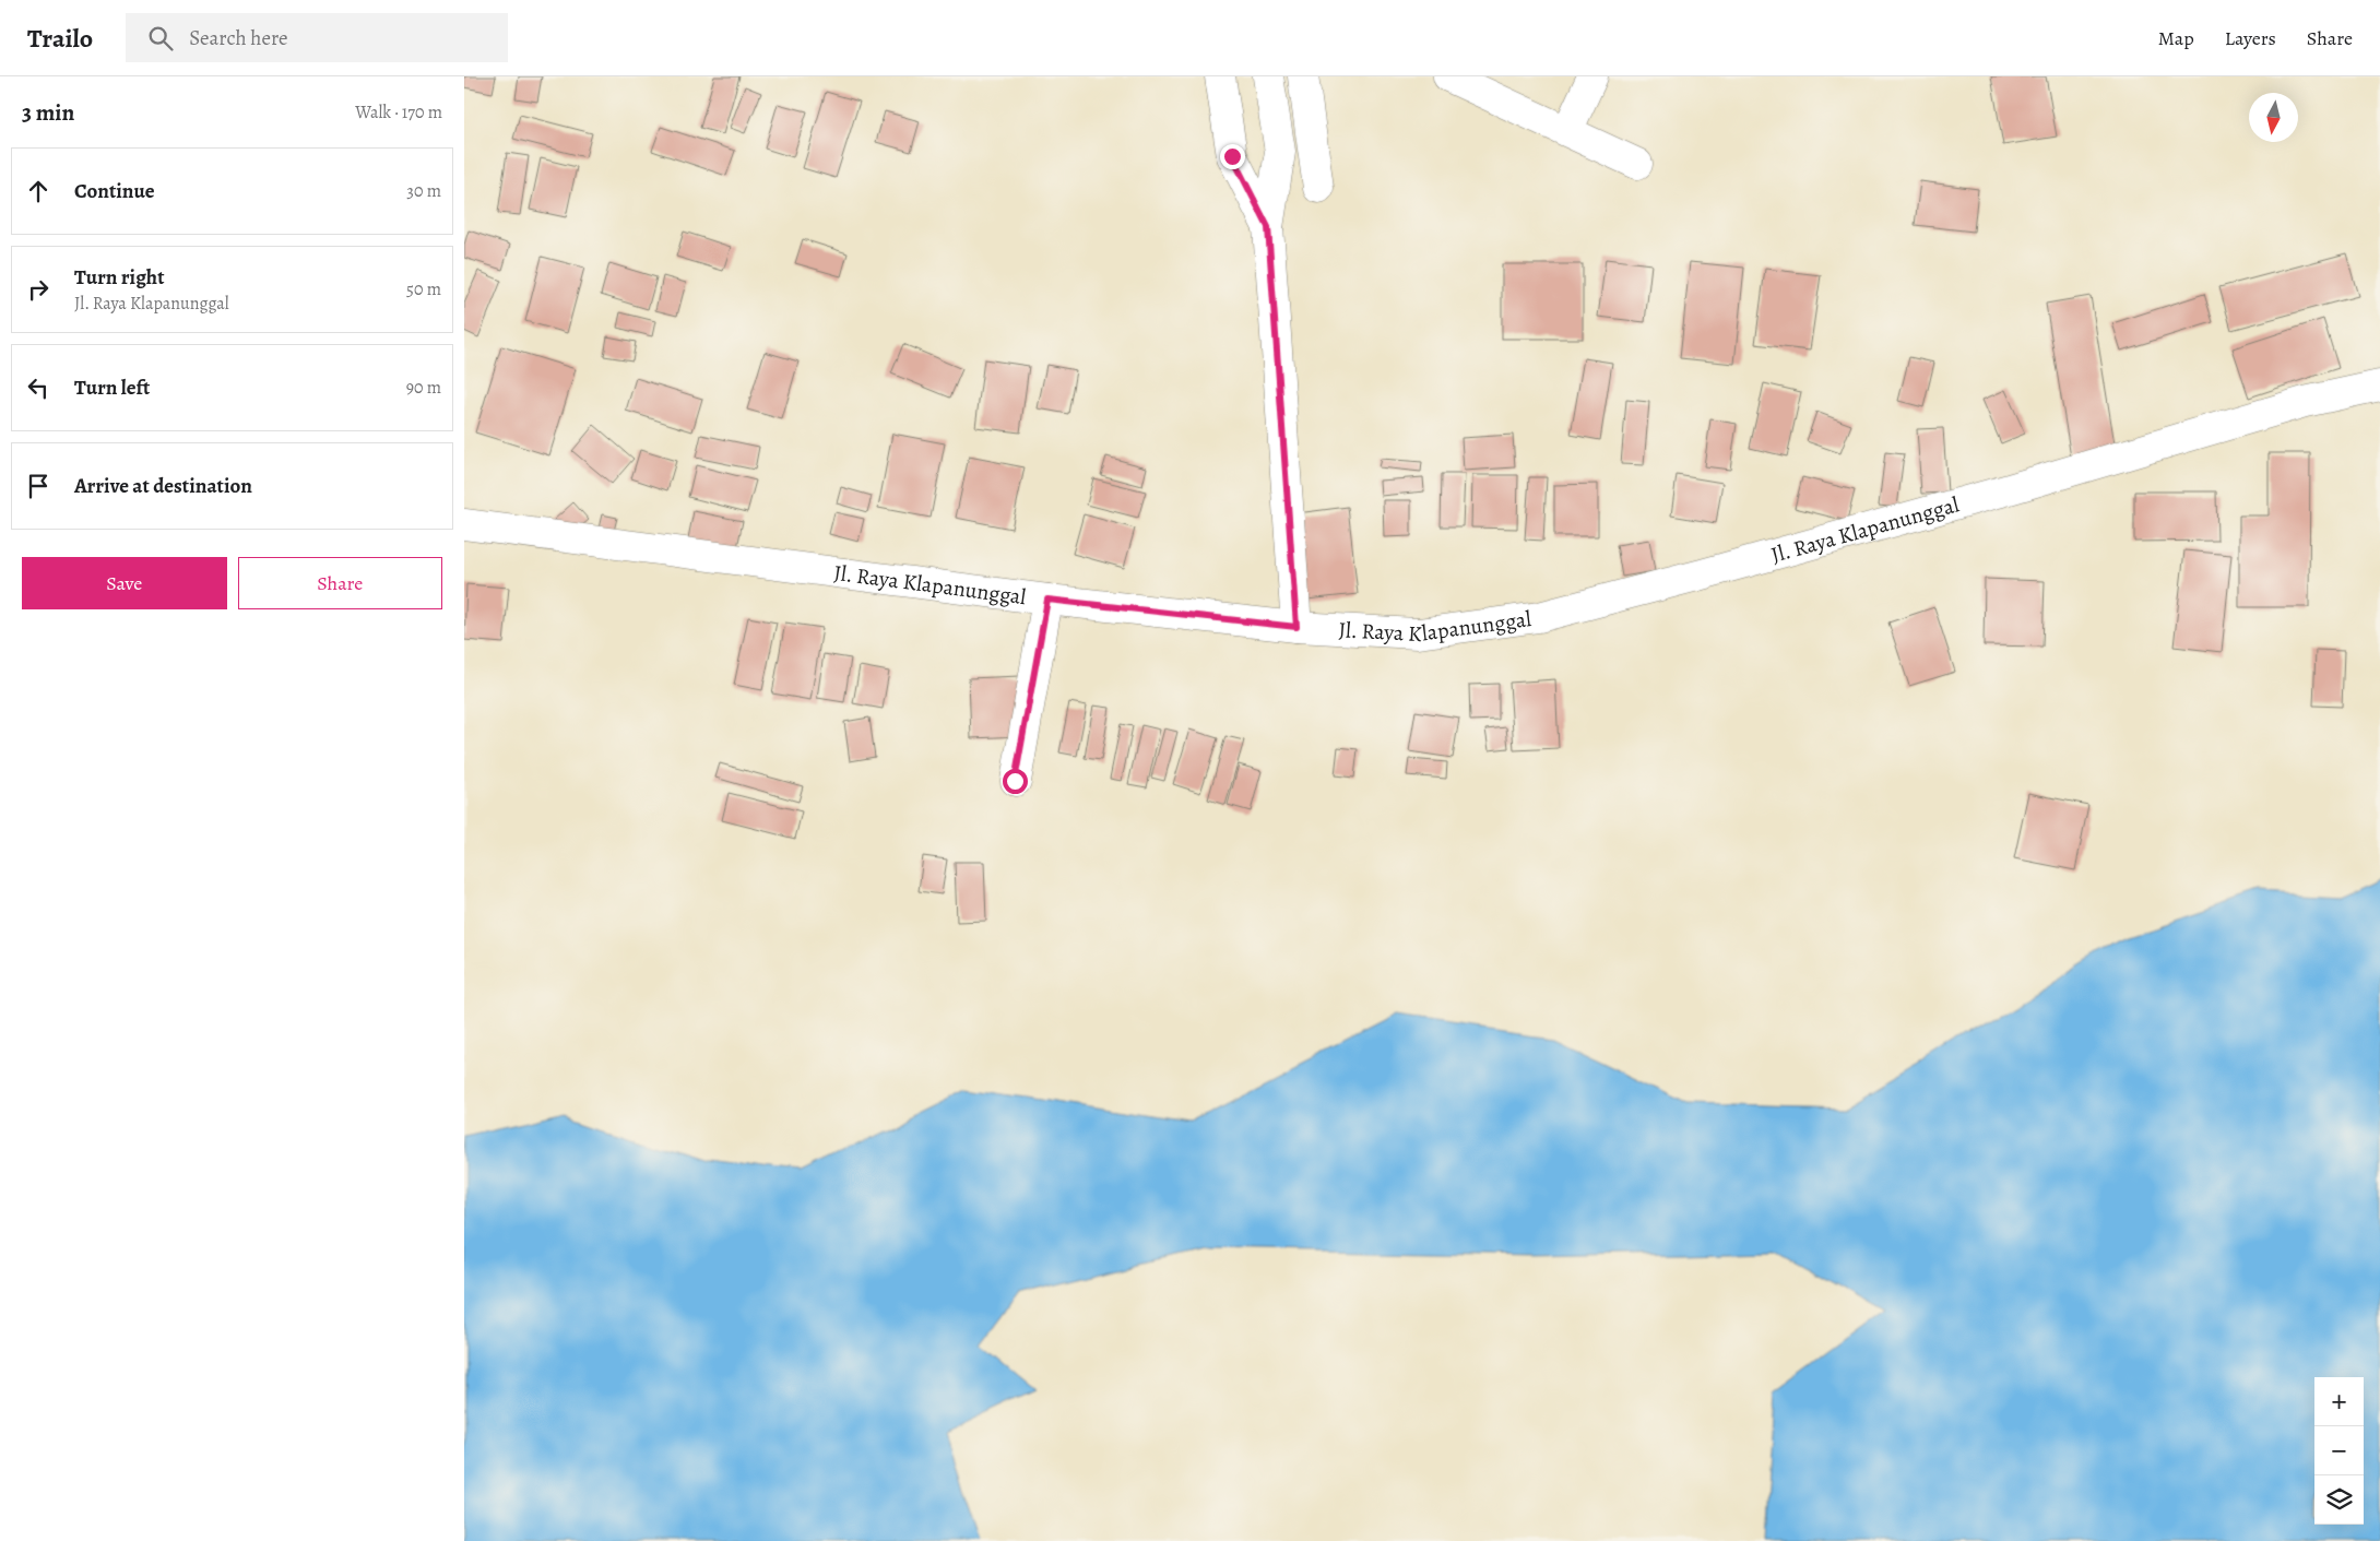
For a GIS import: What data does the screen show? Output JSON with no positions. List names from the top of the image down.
{
  "streets": {
    "street": ["Jl. Raya Klapanunggal"]
  },
  "north": "bottom",
  "page": {
    "header": "Trailo",
    "search": "Search here",
    "nav": ["Map", "Layers", "Share"],
    "heading": ["3 min", "Walk · 170 m"],
    "list": [
      ["Continue", "30 m"],
      ["Turn right", "Jl. Raya Klapanunggal", "50 m"],
      ["Turn left", "90 m"],
      "Arrive at destination"
    ],
    "buttons": ["Save", "Share"],
    "map_buttons": ["+", "−"]
  }
}
